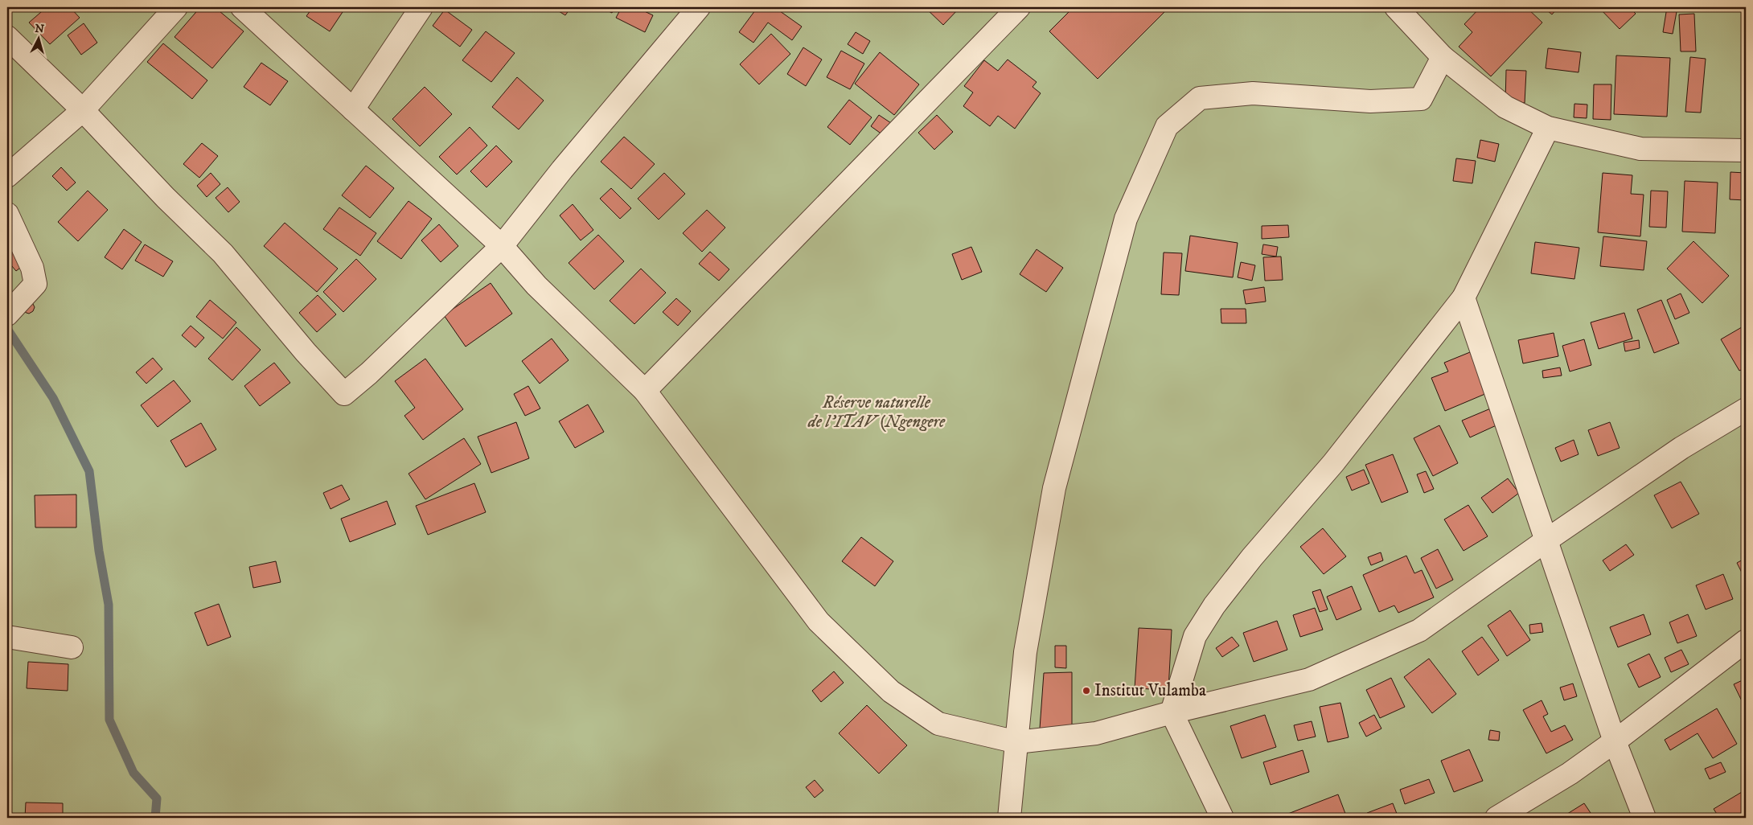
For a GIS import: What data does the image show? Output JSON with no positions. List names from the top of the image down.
{
  "parks": ["Réserve naturelle de l'ITAV (Ngengere"],
  "places": ["Institut Vulamba"],
  "north": "top"
}
